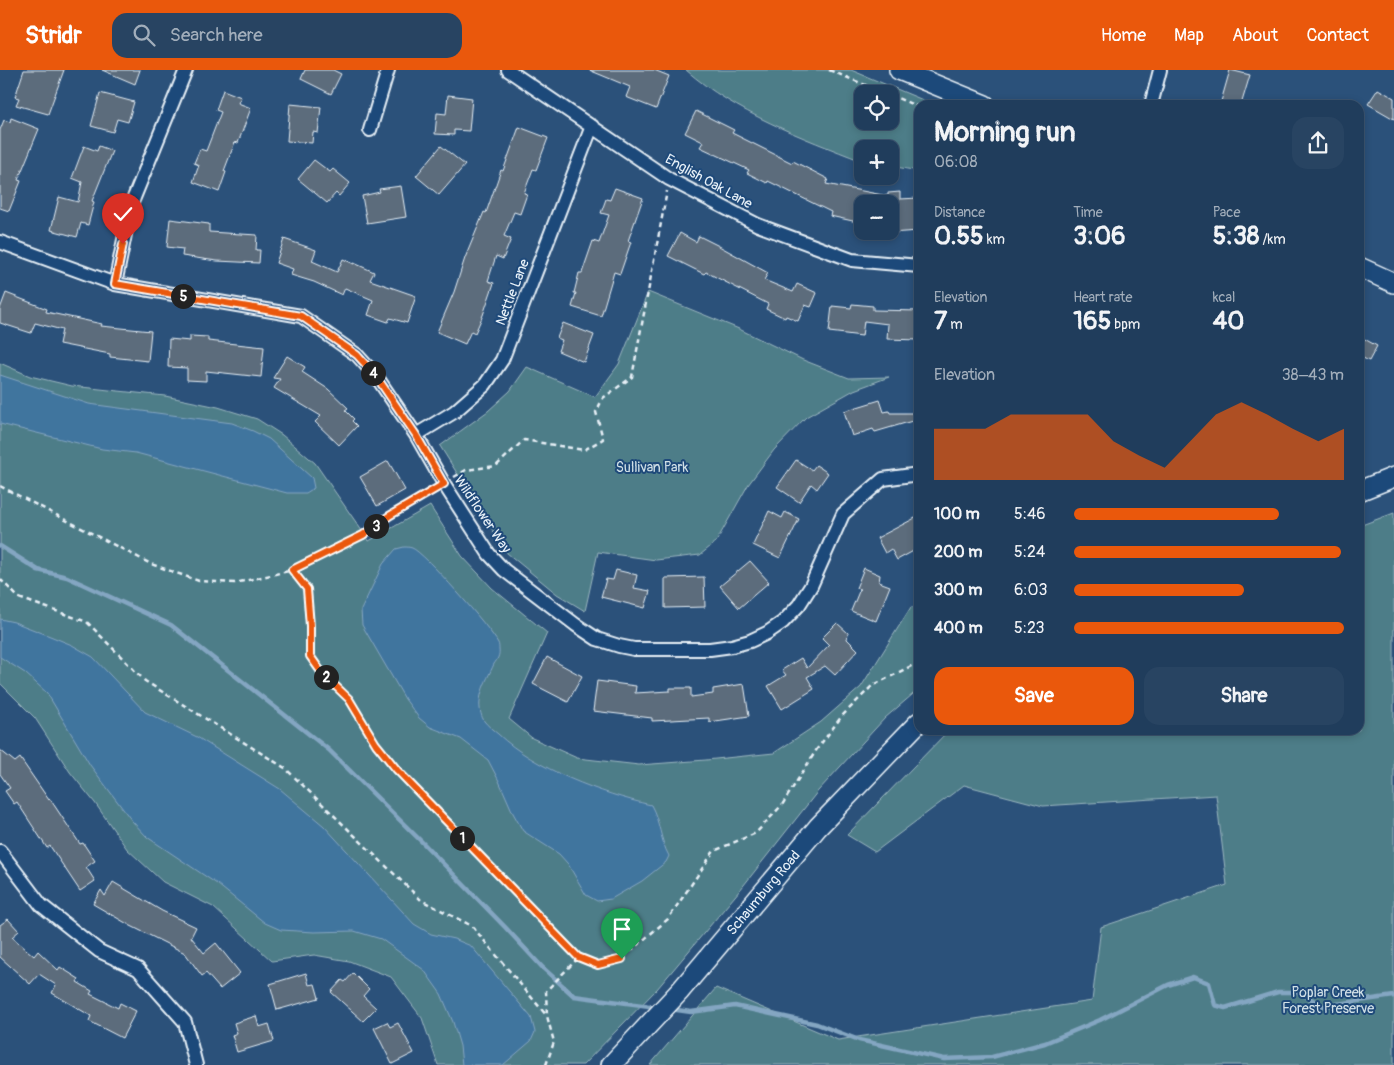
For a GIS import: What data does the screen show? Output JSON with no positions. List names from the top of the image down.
{
  "streets": {
    "main road": ["Schaumburg Road"],
    "street": ["English Oak Lane", "Nettle Lane", "Wildflower Way"]
  },
  "crossings": [
    ["English Oak Lane", "Nettle Lane"],
    ["Nettle Lane", "Wildflower Way"]
  ],
  "parks": ["Sullivan Park", "Poplar Creek Forest Preserve"],
  "page": {
    "header": "Stridr",
    "search": "Search here",
    "nav": [
      "Home",
      "Map",
      "About",
      "Contact"
    ],
    "map_buttons": ["+", "−"],
    "heading": ["Morning run", "06:08"],
    "stats": [
      ["Distance", "0.55 km"],
      ["Time", "3:06"],
      ["Pace", "5:38 /km"],
      ["Elevation", "7 m"],
      ["Heart rate", "165 bpm"],
      ["kcal", "40"]
    ],
    "pins": [
      "5",
      "4",
      "3",
      "2",
      "1"
    ],
    "chart": ["Elevation", "38–43 m"],
    "list": [
      {
        "name": "100 m",
        "note": "5:46"
      },
      {
        "name": "200 m",
        "note": "5:24"
      },
      {
        "name": "300 m",
        "note": "6:03"
      },
      {
        "name": "400 m",
        "note": "5:23"
      }
    ],
    "buttons": ["Save", "Share"]
  }
}
